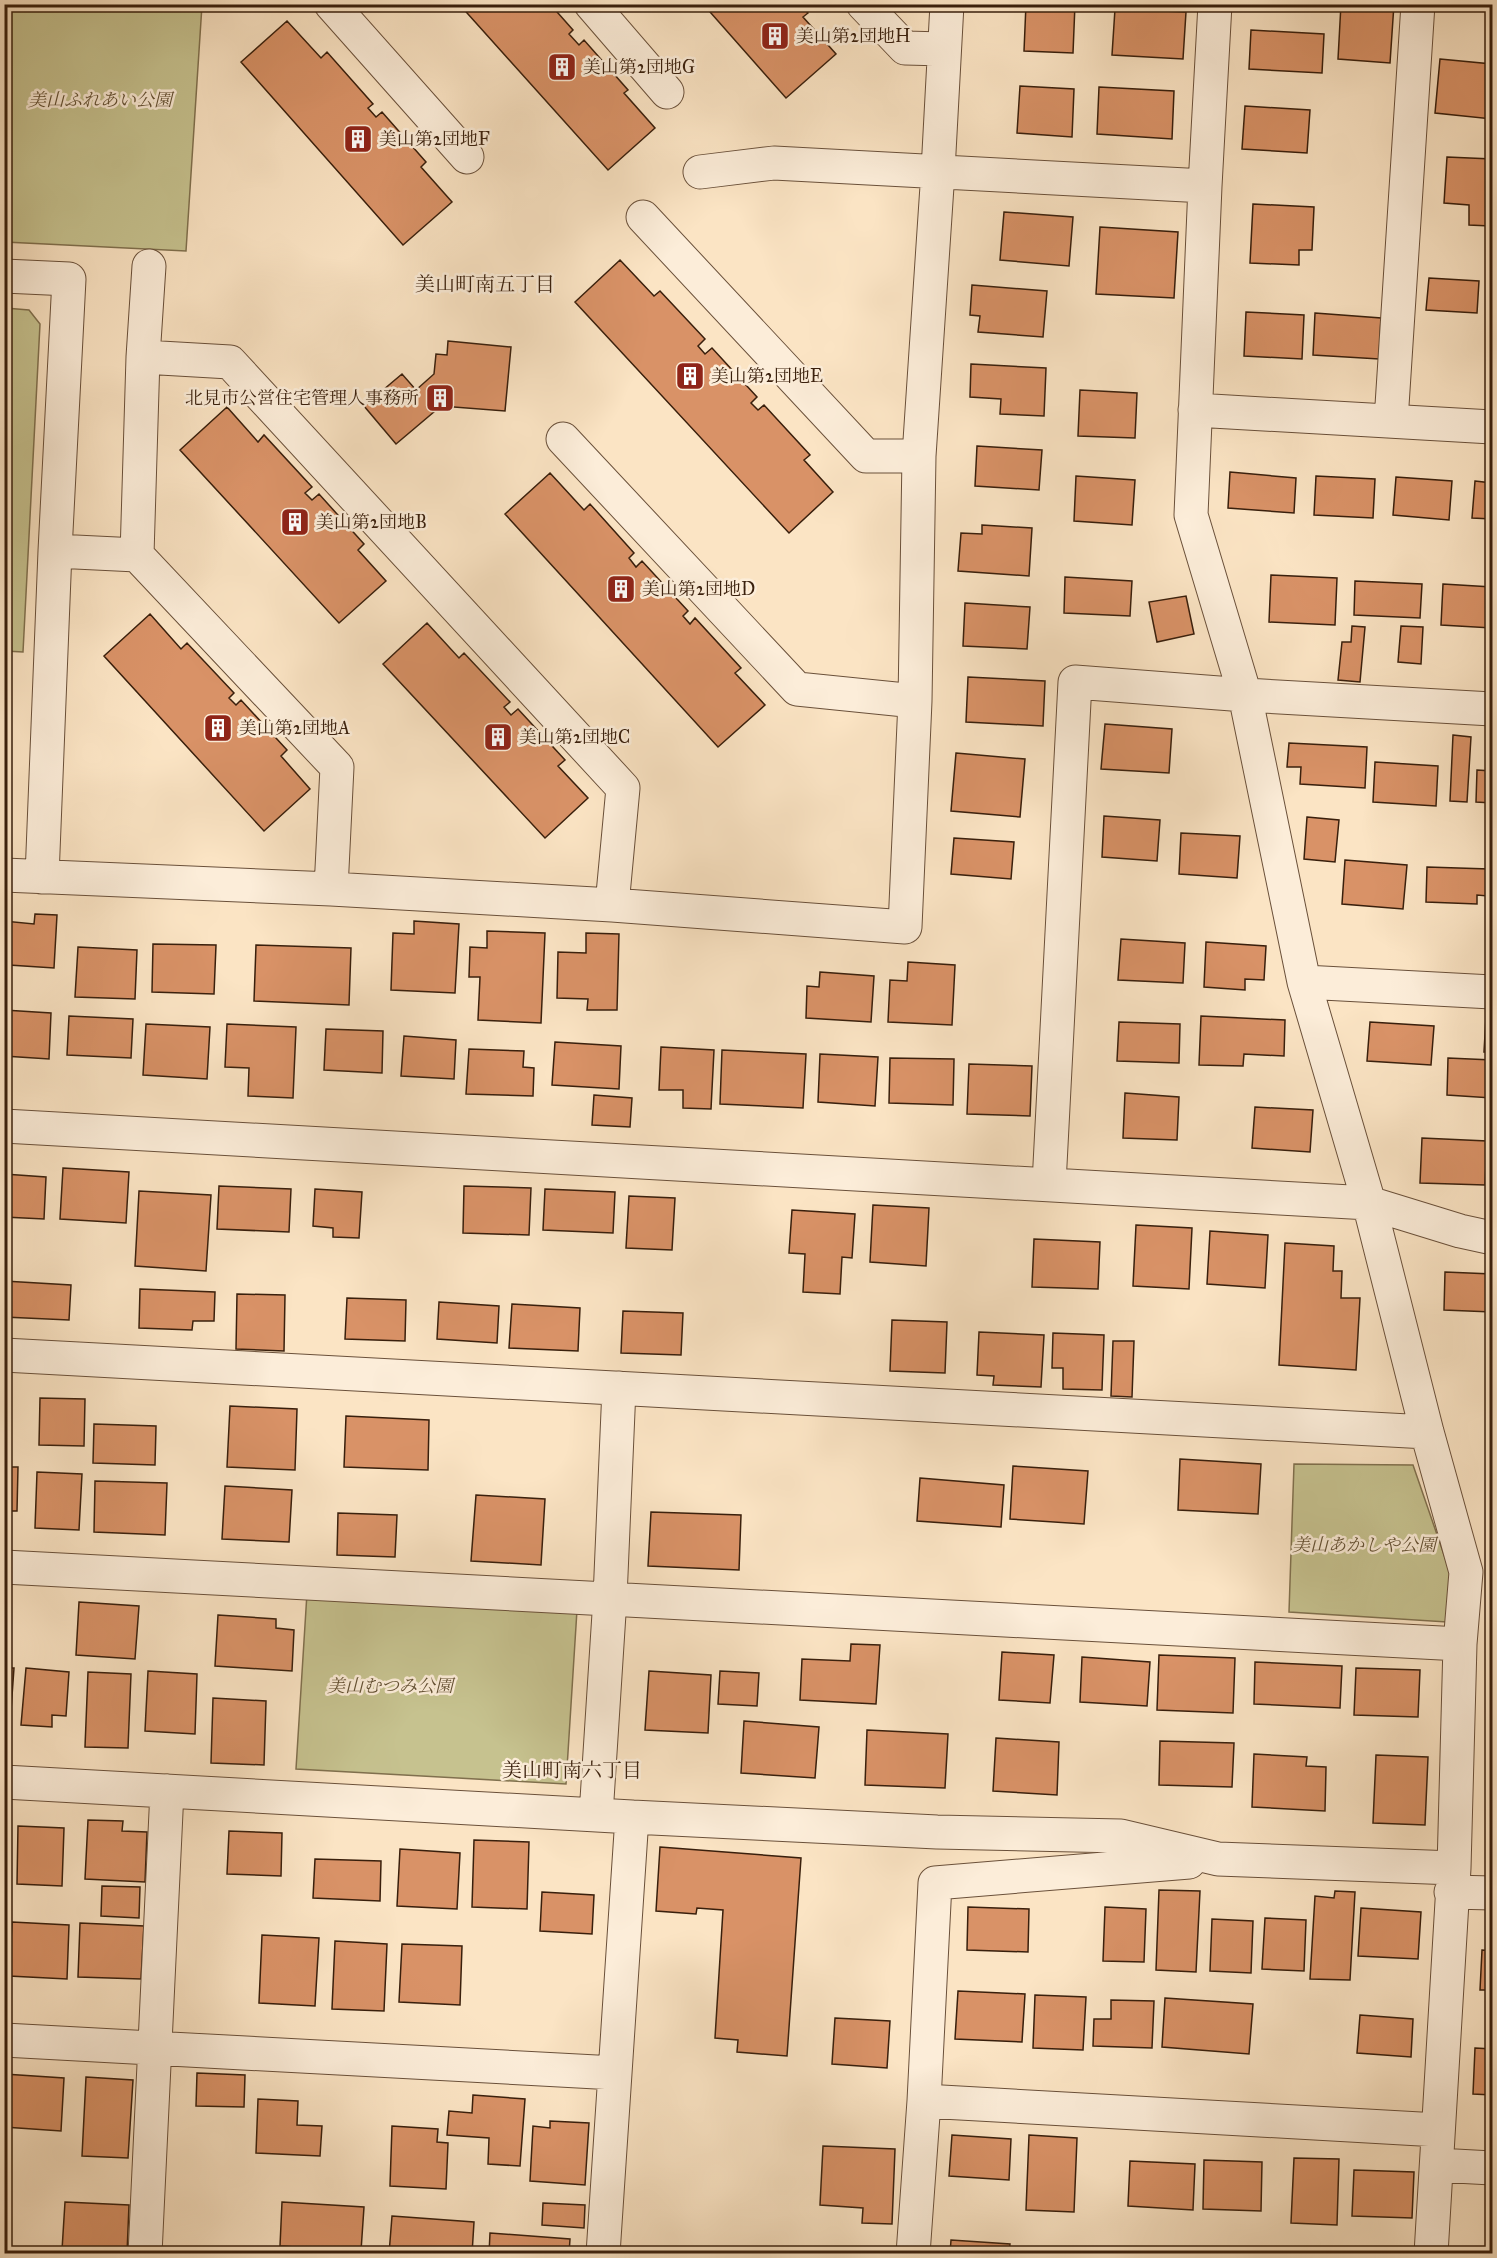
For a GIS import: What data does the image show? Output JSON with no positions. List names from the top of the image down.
{
  "districts": ["美山町南五丁目", "美山町南六丁目"],
  "parks": ["美山ふれあい公園", "美山あかしや公園", "美山むつみ公園"],
  "places": {
    "building": [
      "美山第2団地H",
      "美山第2団地G",
      "美山第2団地F",
      "美山第2団地E",
      "北見市公営住宅管理人事務所",
      "美山第2団地B",
      "美山第2団地D",
      "美山第2団地A",
      "美山第2団地C"
    ]
  }
}
